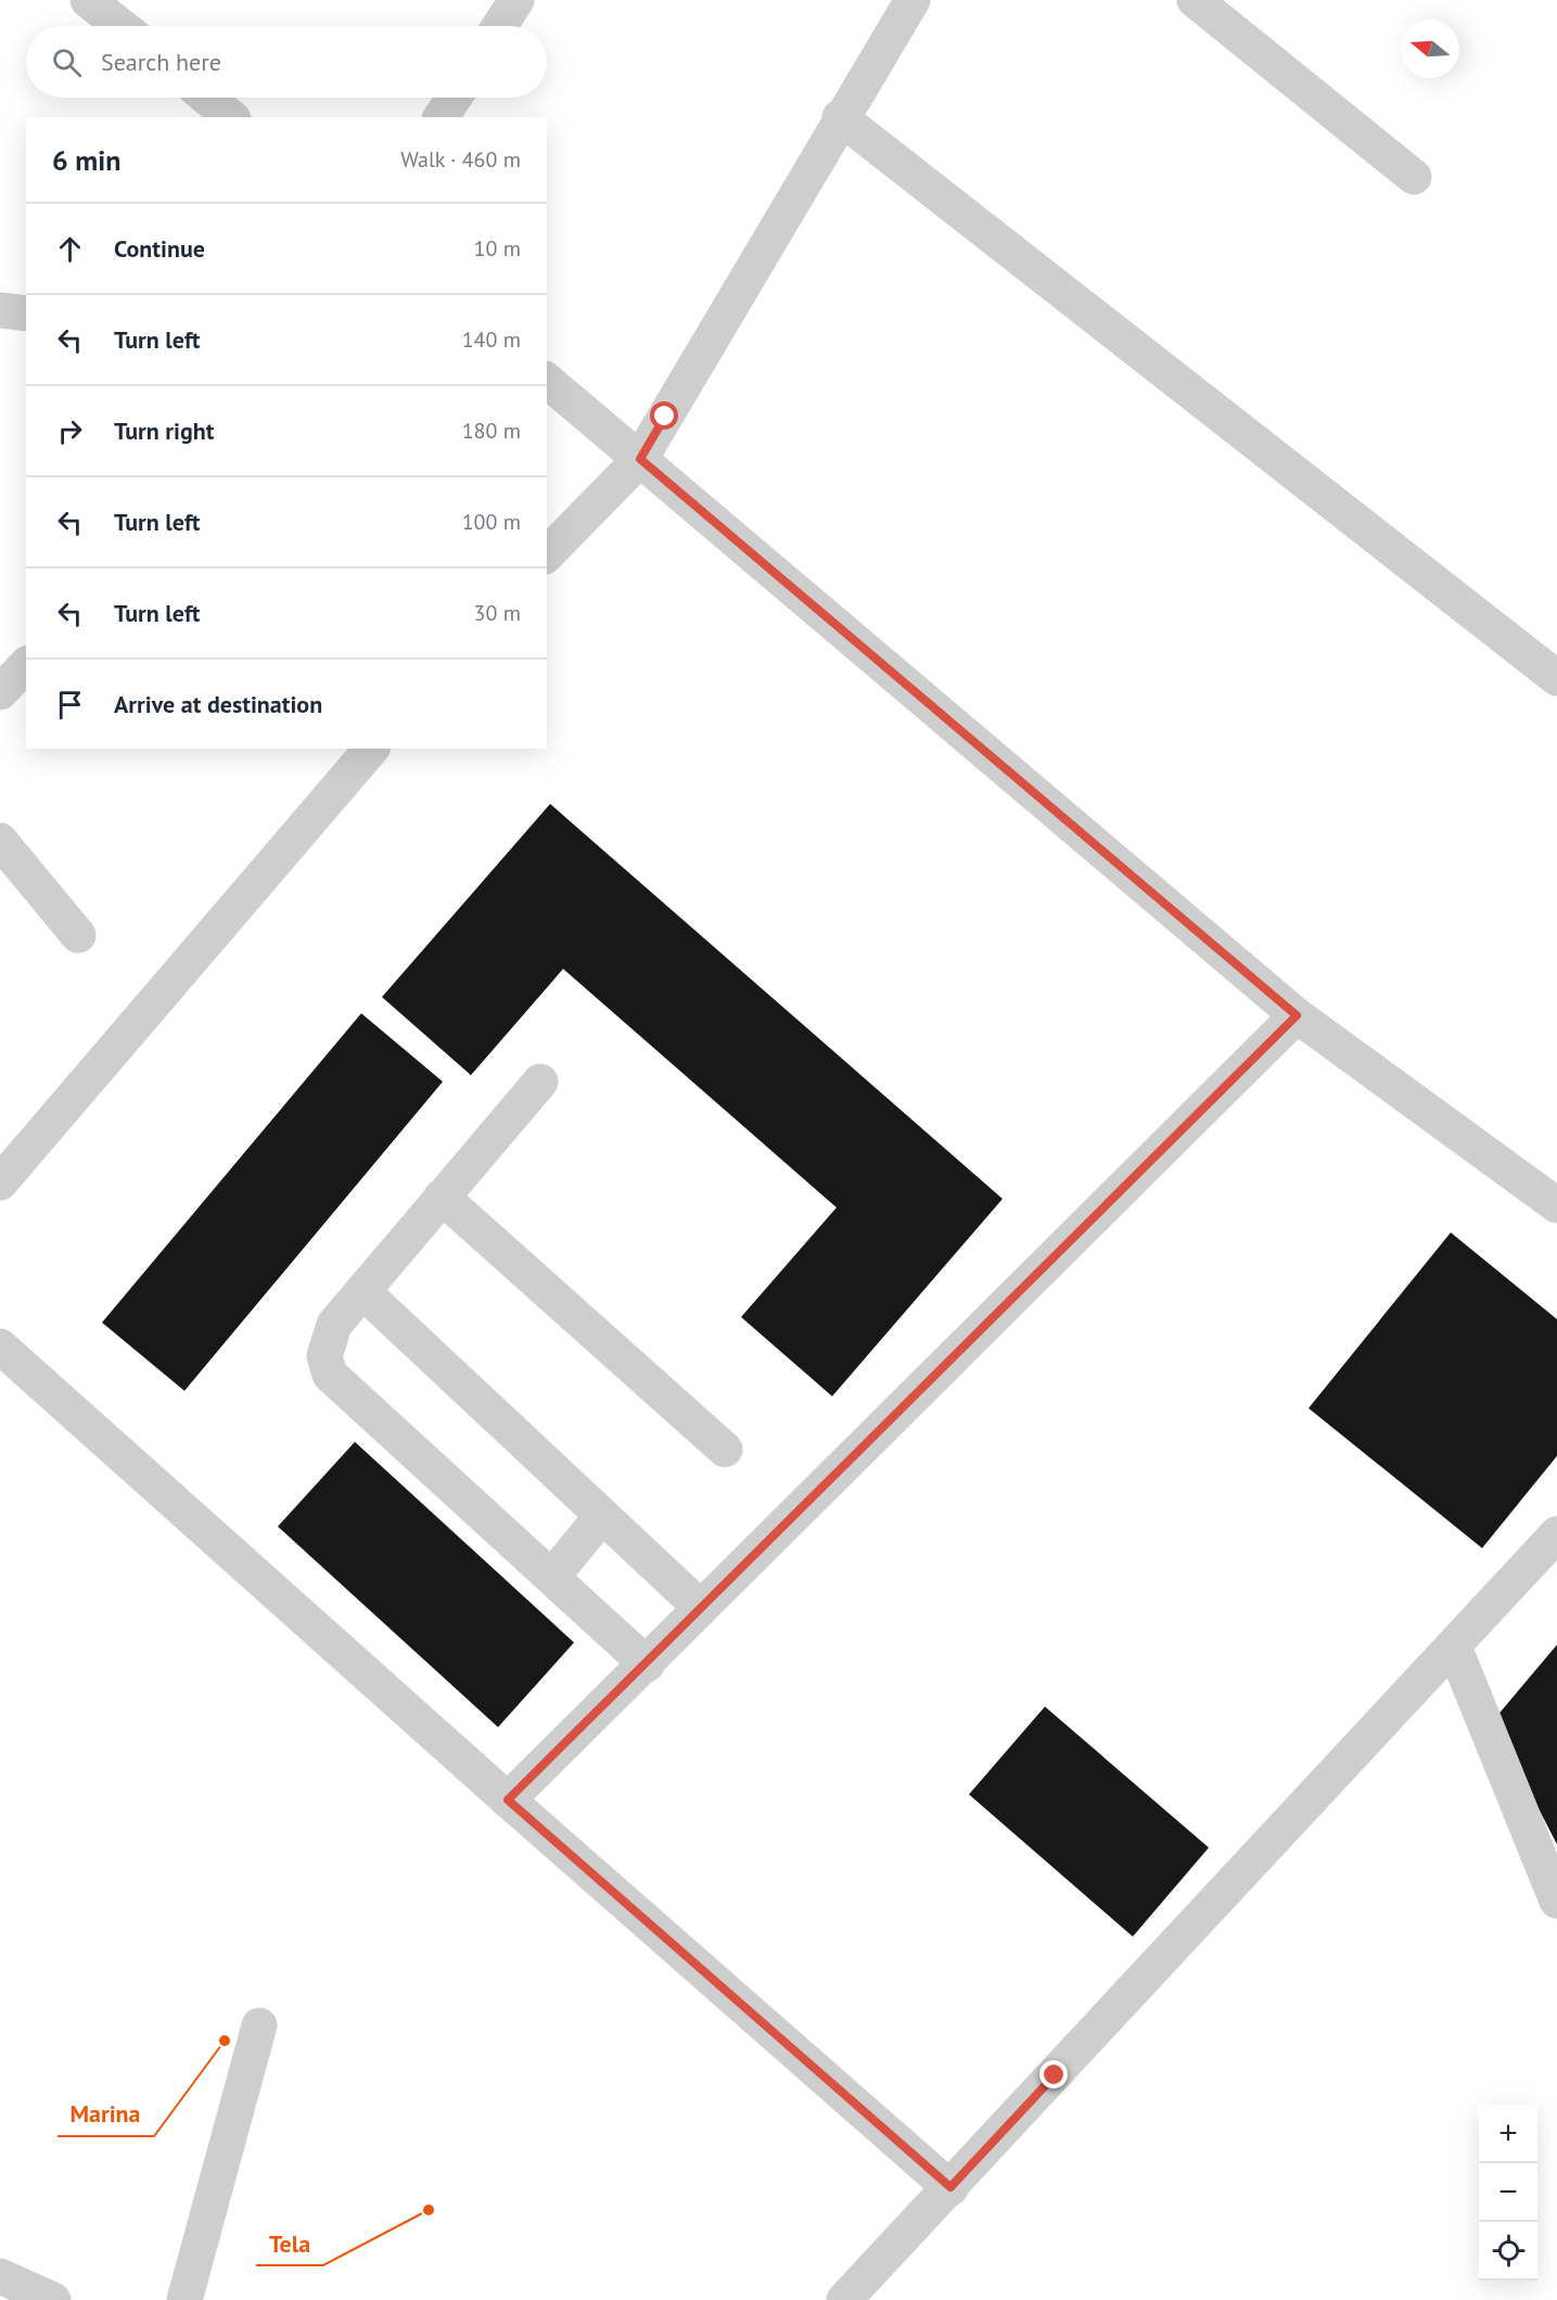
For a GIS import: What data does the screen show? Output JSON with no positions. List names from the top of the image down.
{
  "places": ["Marina", "Tela"],
  "north": "left",
  "page": {
    "search": "Search here",
    "heading": ["6 min", "Walk · 460 m"],
    "list": [
      ["Continue", "10 m"],
      ["Turn left", "140 m"],
      ["Turn right", "180 m"],
      ["Turn left", "100 m"],
      ["Turn left", "30 m"],
      "Arrive at destination"
    ],
    "map_buttons": ["+", "−"]
  }
}
